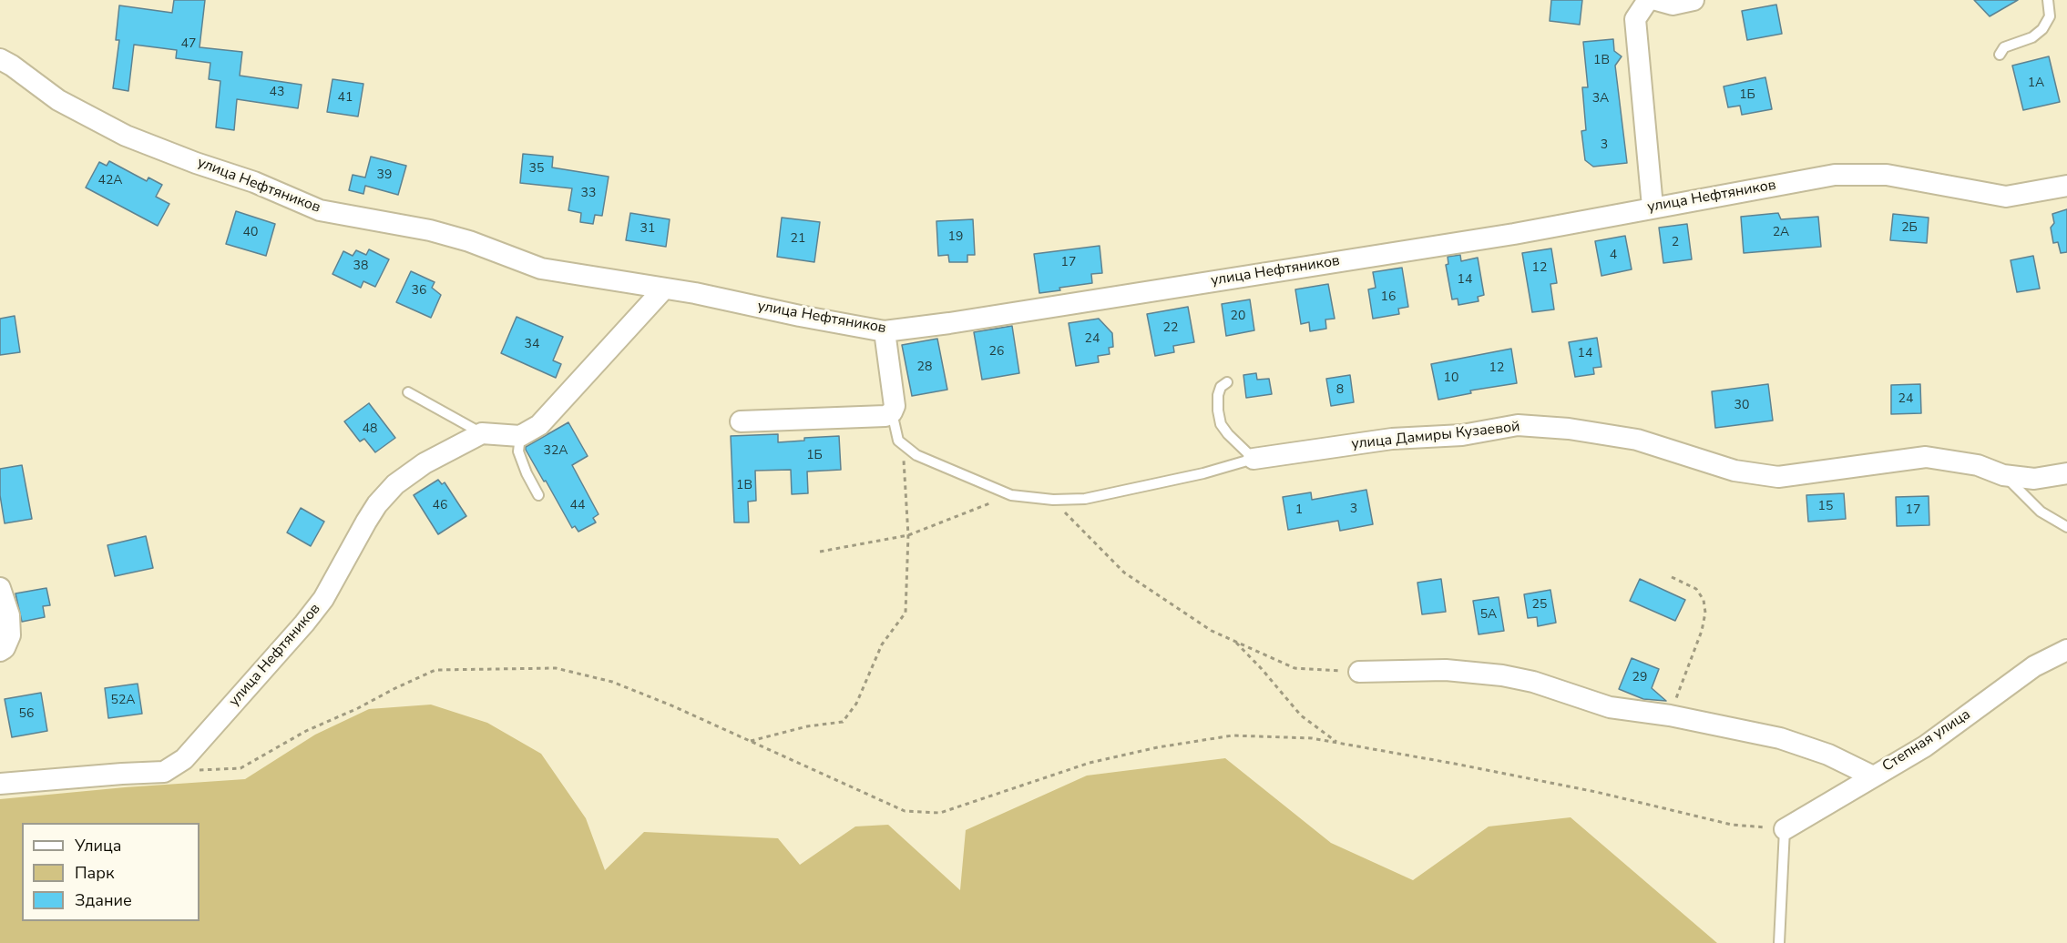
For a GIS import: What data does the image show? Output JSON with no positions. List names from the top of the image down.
{
  "streets": {
    "street": ["улица Нефтяников", "улица Дамиры Кузаевой", "Степная улица"]
  },
  "house_numbers": [
    "47",
    "1В",
    "1А",
    "43",
    "1Б",
    "41",
    "3А",
    "3",
    "35",
    "39",
    "42А",
    "33",
    "2Б",
    "31",
    "40",
    "2А",
    "19",
    "21",
    "2",
    "4",
    "17",
    "38",
    "12",
    "14",
    "36",
    "16",
    "20",
    "22",
    "24",
    "34",
    "26",
    "14",
    "28",
    "12",
    "10",
    "8",
    "24",
    "30",
    "48",
    "32А",
    "1Б",
    "1В",
    "46",
    "44",
    "15",
    "3",
    "1",
    "17",
    "25",
    "5А",
    "29",
    "52А",
    "56"
  ],
  "legend": ["Улица", "Парк", "Здание"]
}
